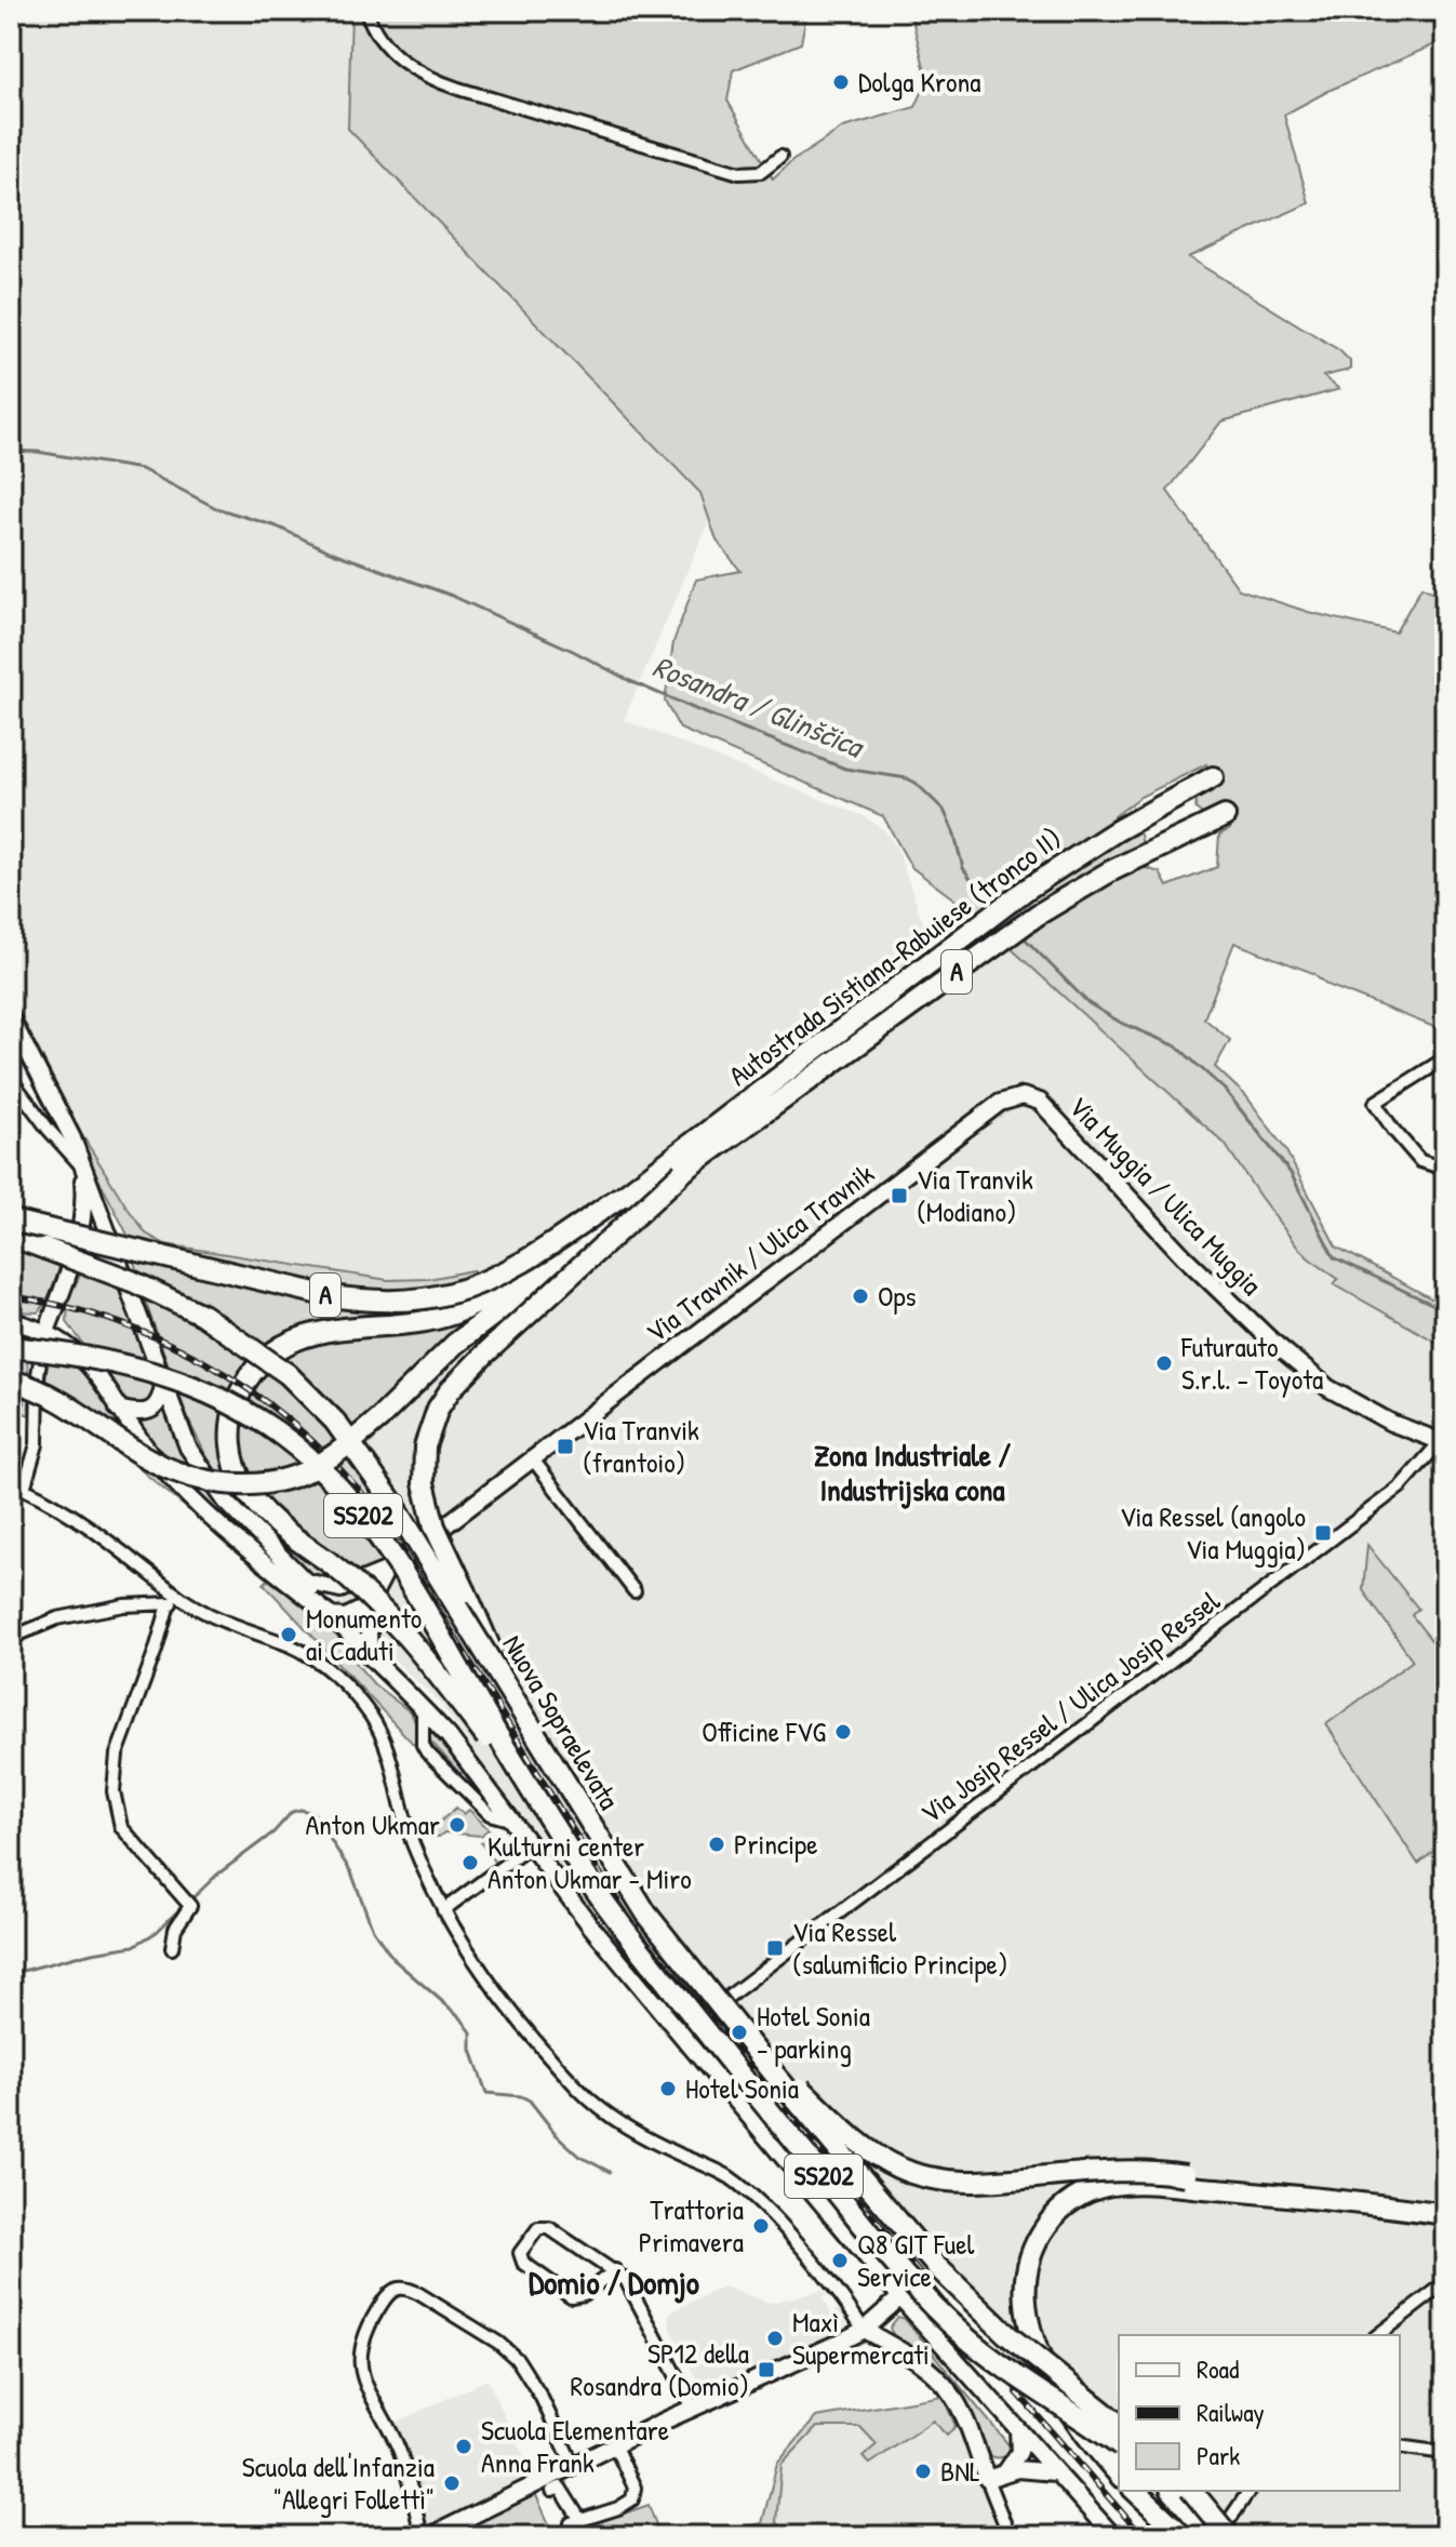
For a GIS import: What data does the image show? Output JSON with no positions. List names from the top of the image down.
{
  "streets": {
    "highway": [
      "Autostrada Sistiana-Rabuiese (tronco II)",
      "A",
      "SS202",
      "Nuova Sopraelevata"
    ],
    "main road": ["Via Muggia / Ulica Muggia", "Via Travnik / Ulica Travnik"],
    "street": ["Via Josip Ressel / Ulica Josip Ressel"]
  },
  "crossings": [
    ["Autostrada Sistiana-Rabuiese (tronco II)", "A"],
    ["A", "SS202"],
    ["A", "Nuova Sopraelevata"],
    ["Via Muggia / Ulica Muggia", "Via Travnik / Ulica Travnik"],
    ["Via Muggia / Ulica Muggia", "Via Josip Ressel / Ulica Josip Ressel"]
  ],
  "districts": ["Zona Industriale / Industrijska cona", "Domio / Domjo"],
  "water": ["Rosandra / Glinščica"],
  "places": {
    "other": [
      "Dolga Krona",
      "Ops",
      "Futurauto S.r.l. - Toyota",
      "Monumento ai Caduti",
      "Officine FVG",
      "Anton Ukmar",
      "Principe",
      "Kulturni center Anton Ukmar - Miro",
      "Hotel Sonia - parking",
      "Hotel Sonia",
      "Trattoria Primavera",
      "Q8 GIT Fuel Service",
      "Maxì Supermercati",
      "Scuola Elementare Anna Frank",
      "BNL",
      "Scuola dell'Infanzia \"Allegri Folletti\""
    ],
    "transit": [
      "Via Tranvik (Modiano)",
      "Via Tranvik (frantoio)",
      "Via Ressel (angolo Via Muggia)",
      "Via Ressel (salumificio Principe)",
      "SP12 della Rosandra (Domio)"
    ]
  },
  "legend": ["Road", "Railway", "Park"]
}
